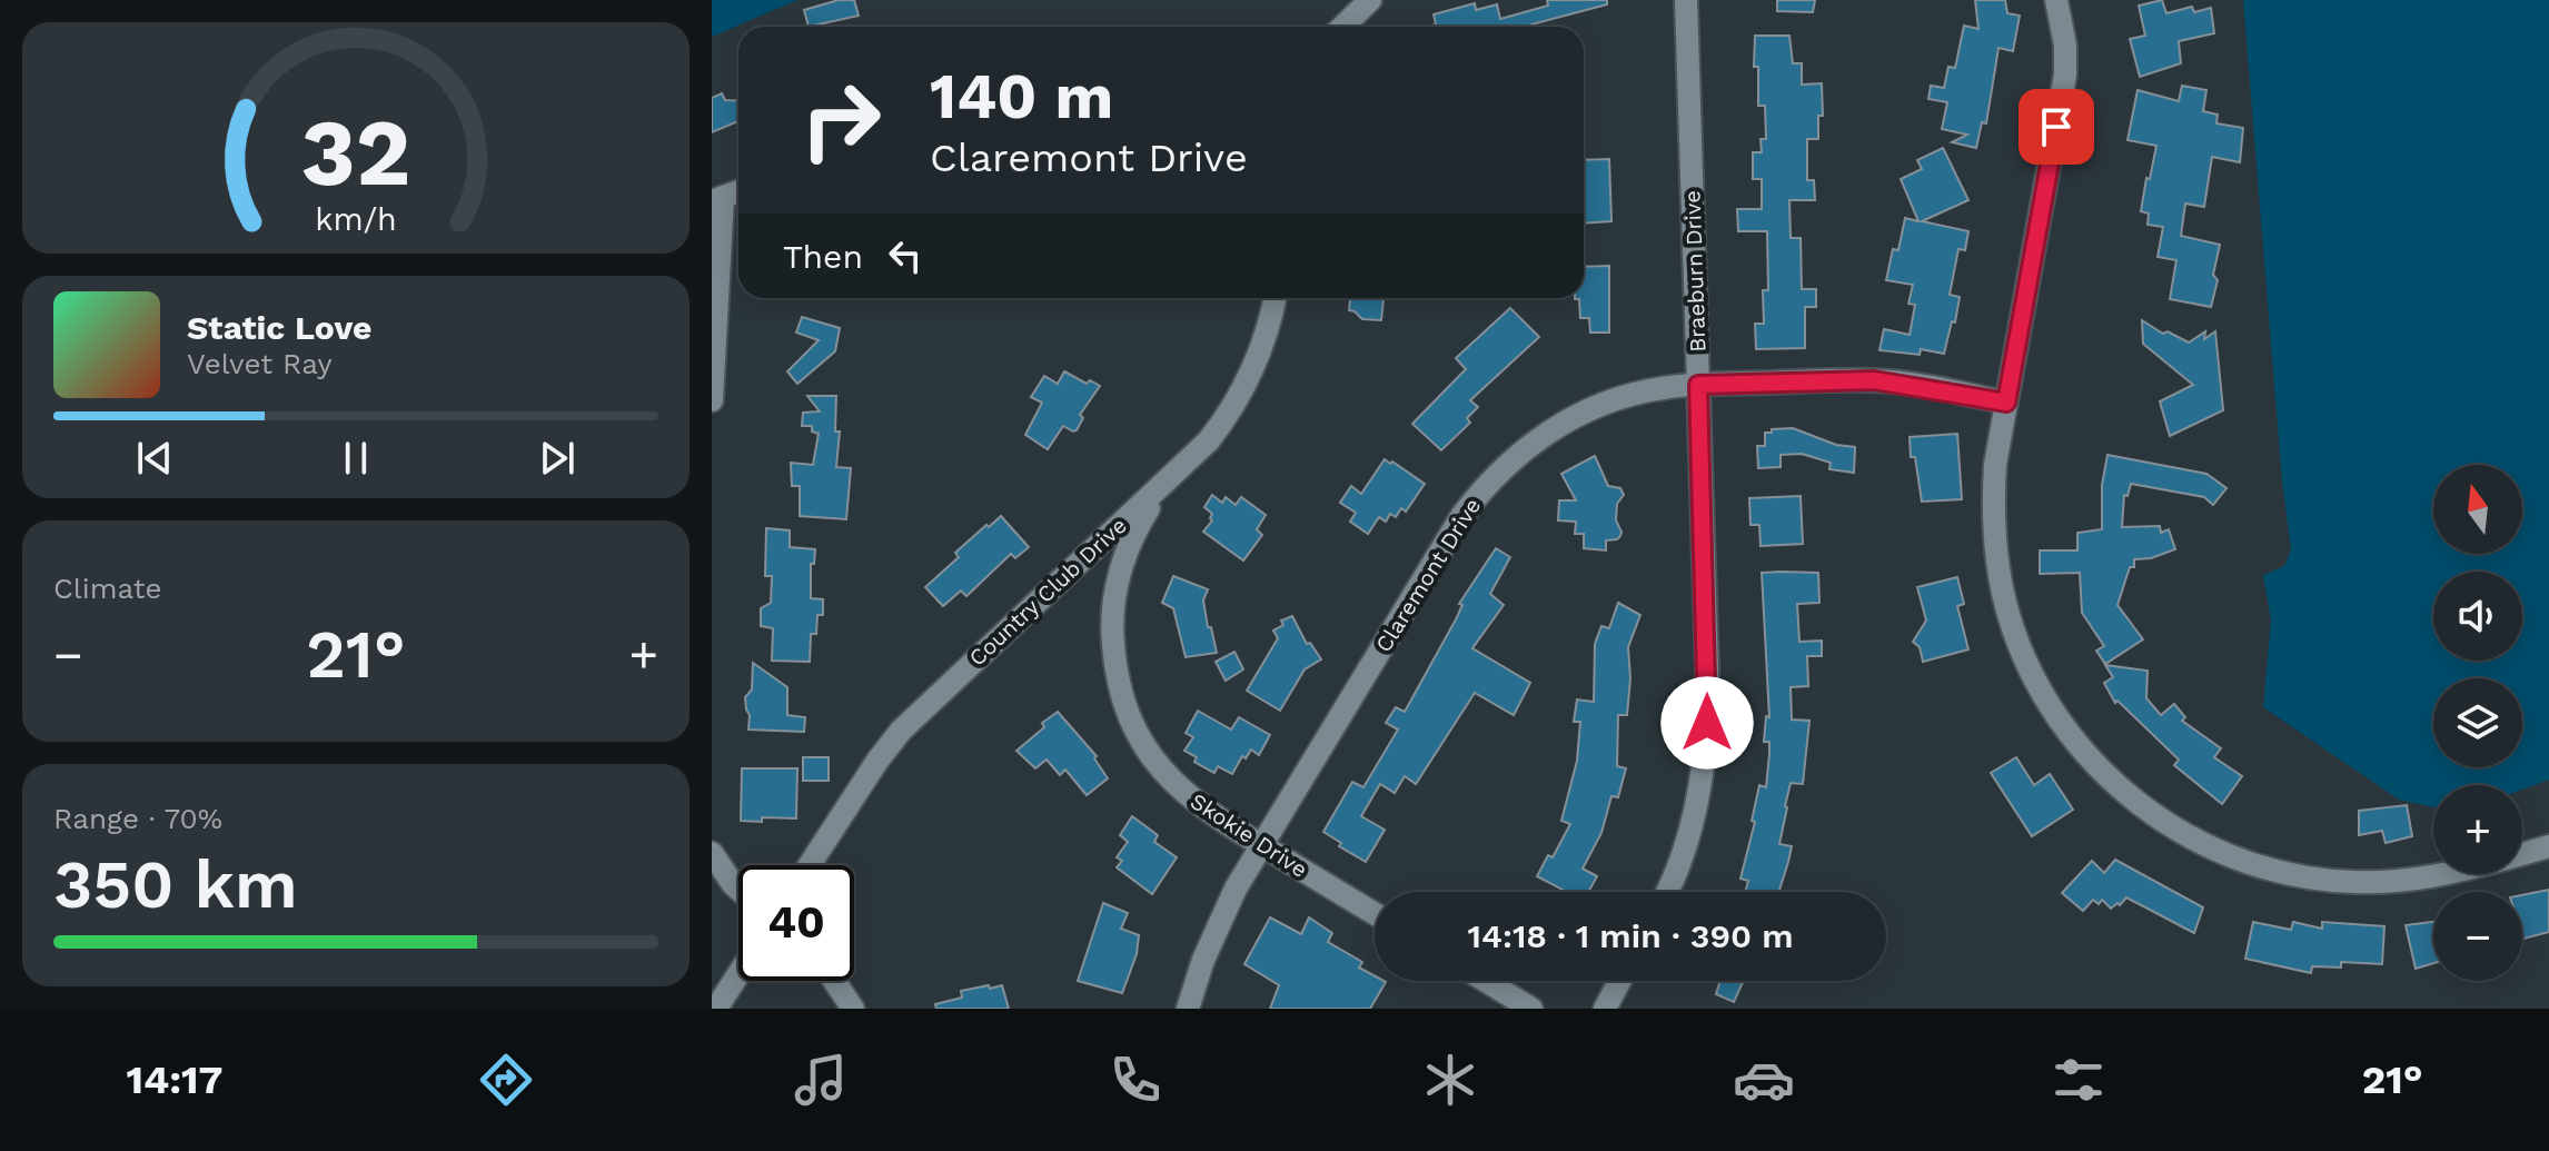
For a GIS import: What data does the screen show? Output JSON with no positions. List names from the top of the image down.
{
  "streets": {
    "street": [
      "Braeburn Drive",
      "Claremont Drive",
      "Country Club Drive",
      "Skokie Drive"
    ]
  },
  "crossings": [
    ["Braeburn Drive", "Claremont Drive"],
    ["Claremont Drive", "Skokie Drive"],
    ["Country Club Drive", "Skokie Drive"]
  ],
  "north": "top",
  "page": {
    "turn": ["140 m", "Claremont Drive"],
    "then": "Then",
    "song": ["Static Love", "Velvet Ray"],
    "map_buttons": ["+", "−"],
    "tile": [
      "Climate",
      ["Range · 70%", "350 km"]
    ],
    "heat": ["−", "21°", "+"],
    "limit": "40",
    "trip": "14:18 · 1 min · 390 m",
    "tabs": ["14:17", "21°"],
    "gauge": ["32", "km/h"]
  }
}
